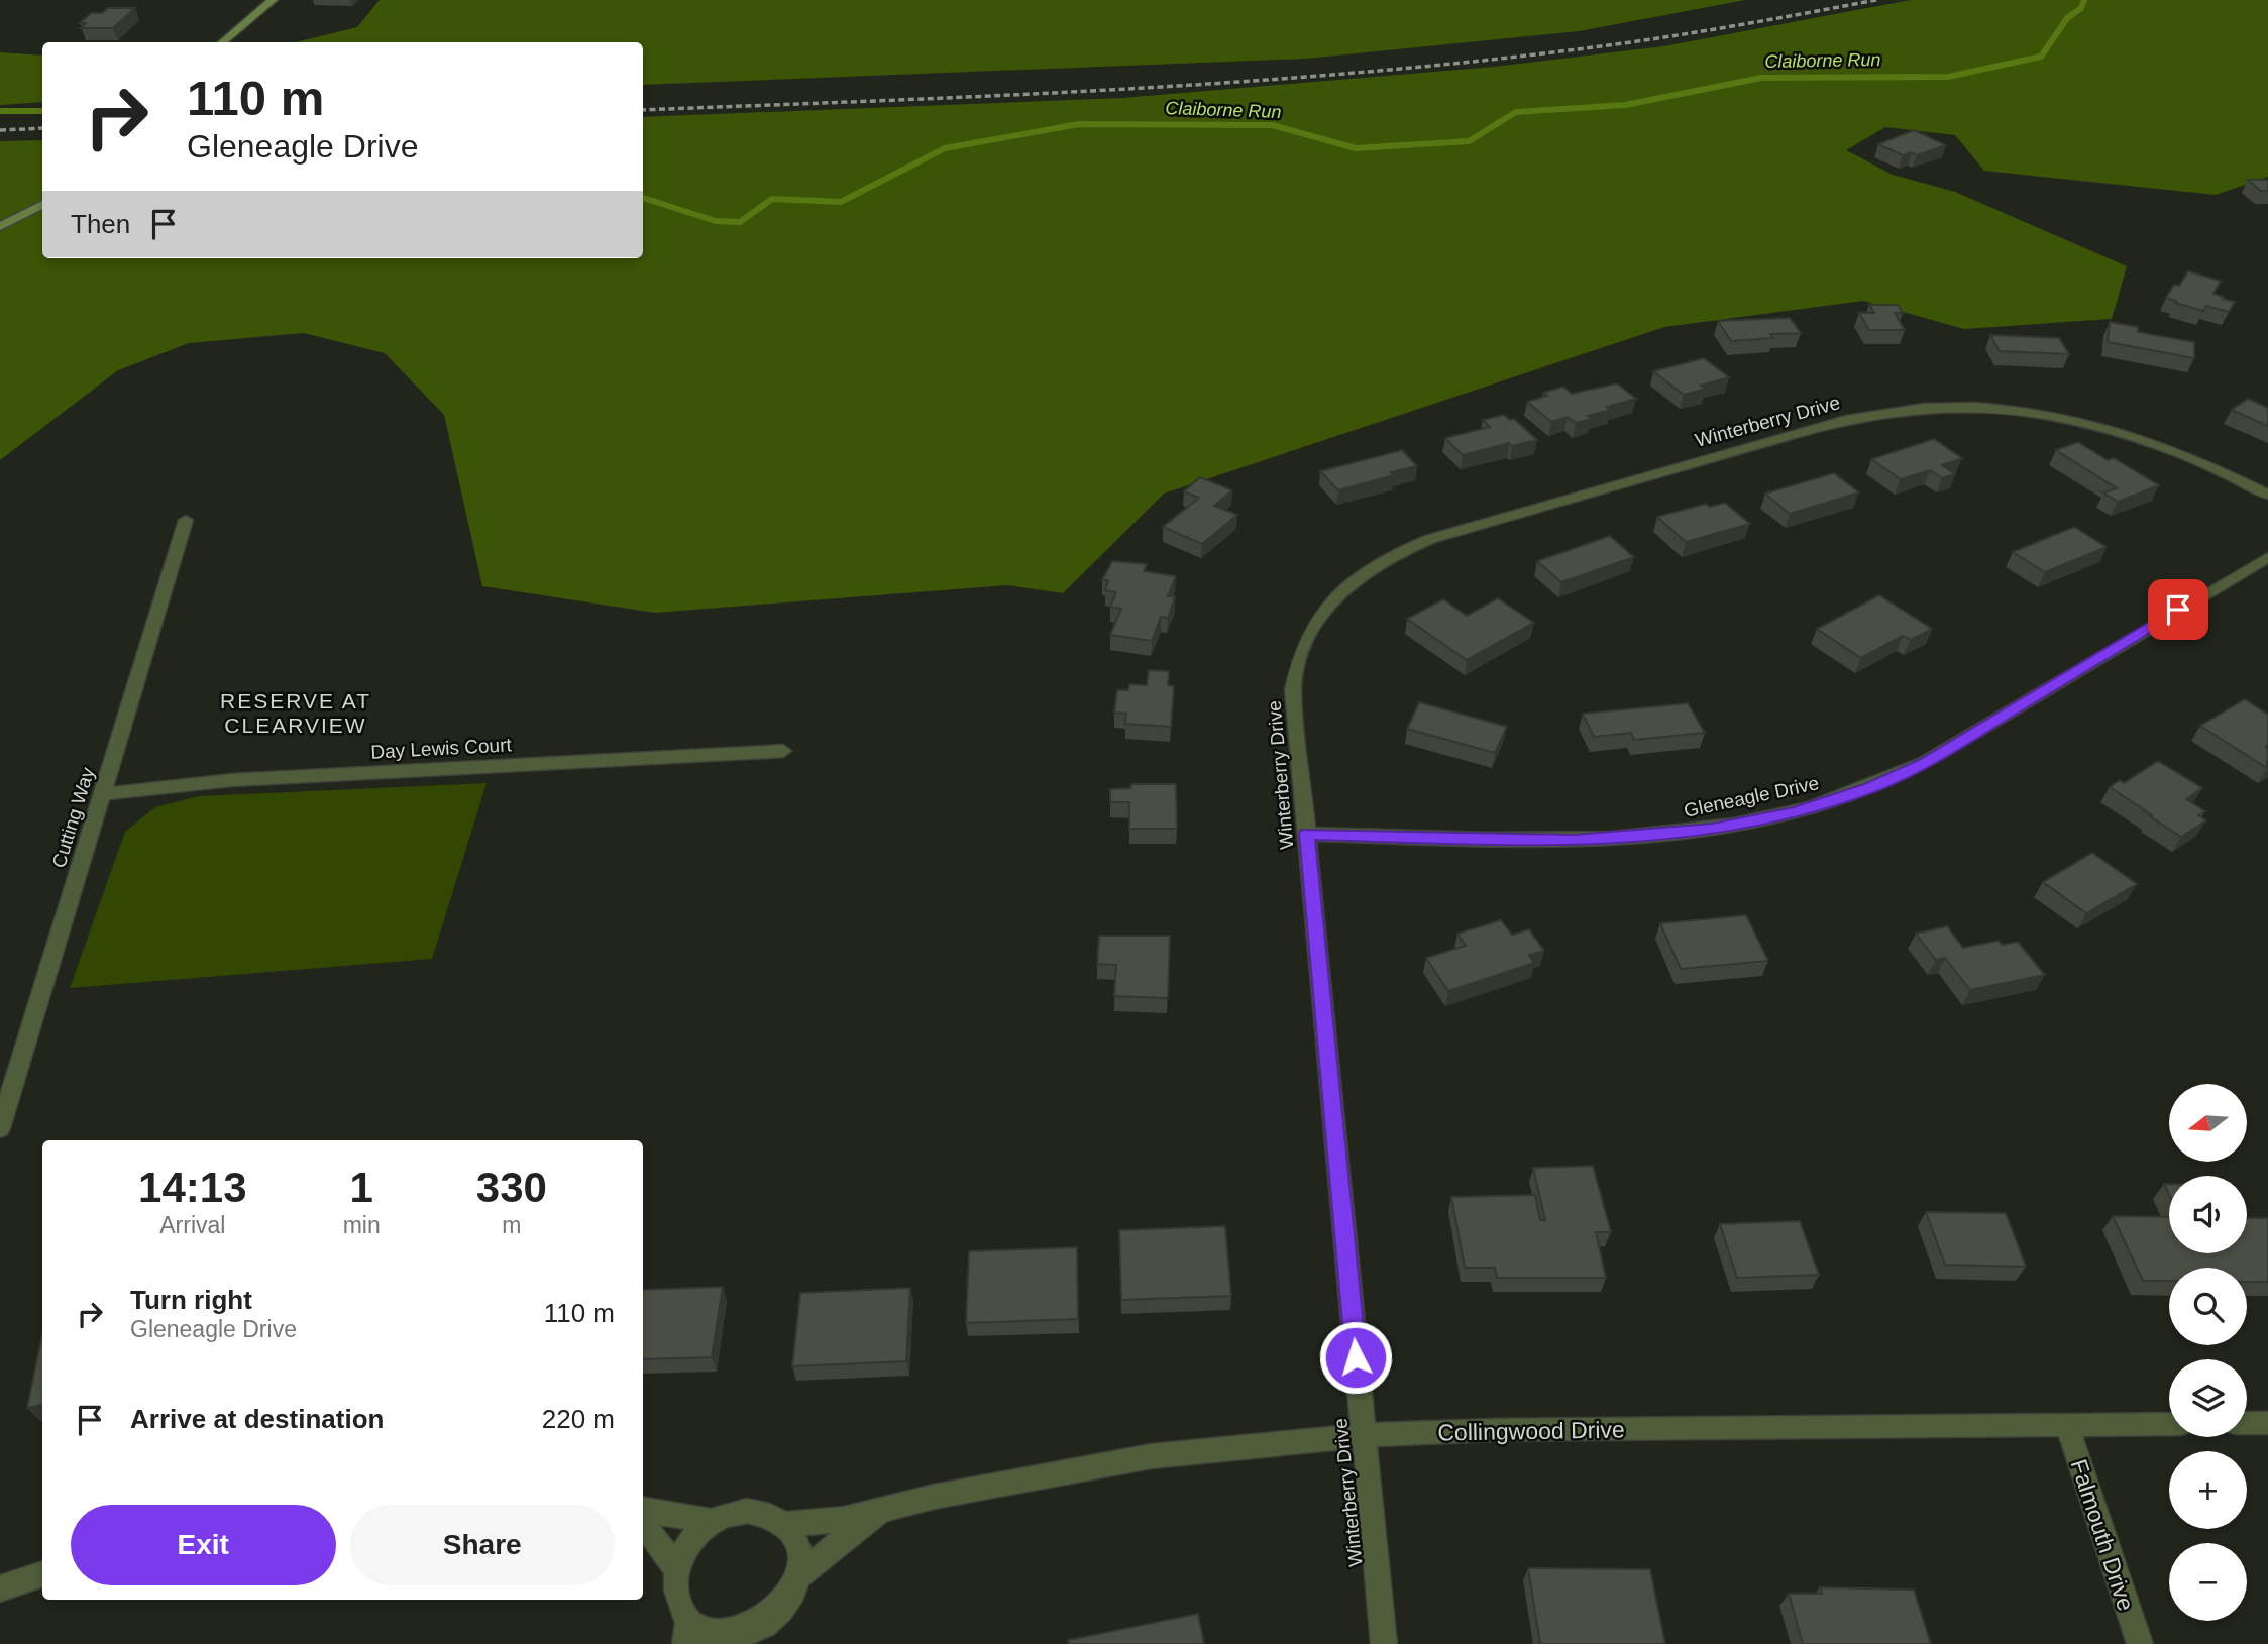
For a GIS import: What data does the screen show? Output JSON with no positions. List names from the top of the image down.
{
  "streets": {
    "street": [
      "Winterberry Drive",
      "Day Lewis Court",
      "Gleneagle Drive",
      "Cutting Way",
      "Collingwood Drive",
      "Falmouth Drive"
    ]
  },
  "crossings": [
    ["Winterberry Drive", "Gleneagle Drive"],
    ["Winterberry Drive", "Collingwood Drive"],
    ["Day Lewis Court", "Cutting Way"],
    ["Collingwood Drive", "Falmouth Drive"]
  ],
  "districts": ["RESERVE AT CLEARVIEW"],
  "water": ["Claiborne Run"],
  "north": "left",
  "page": {
    "turn": ["110 m", "Gleneagle Drive"],
    "then": "Then",
    "map_buttons": ["+", "−"],
    "eta": [
      "14:13",
      "Arrival",
      "1",
      "min",
      "330",
      "m"
    ],
    "list": [
      {
        "name": "Turn right",
        "note": "Gleneagle Drive",
        "value": "110 m"
      },
      {
        "name": "Arrive at destination",
        "value": "220 m"
      }
    ],
    "buttons": ["Exit", "Share"]
  }
}
